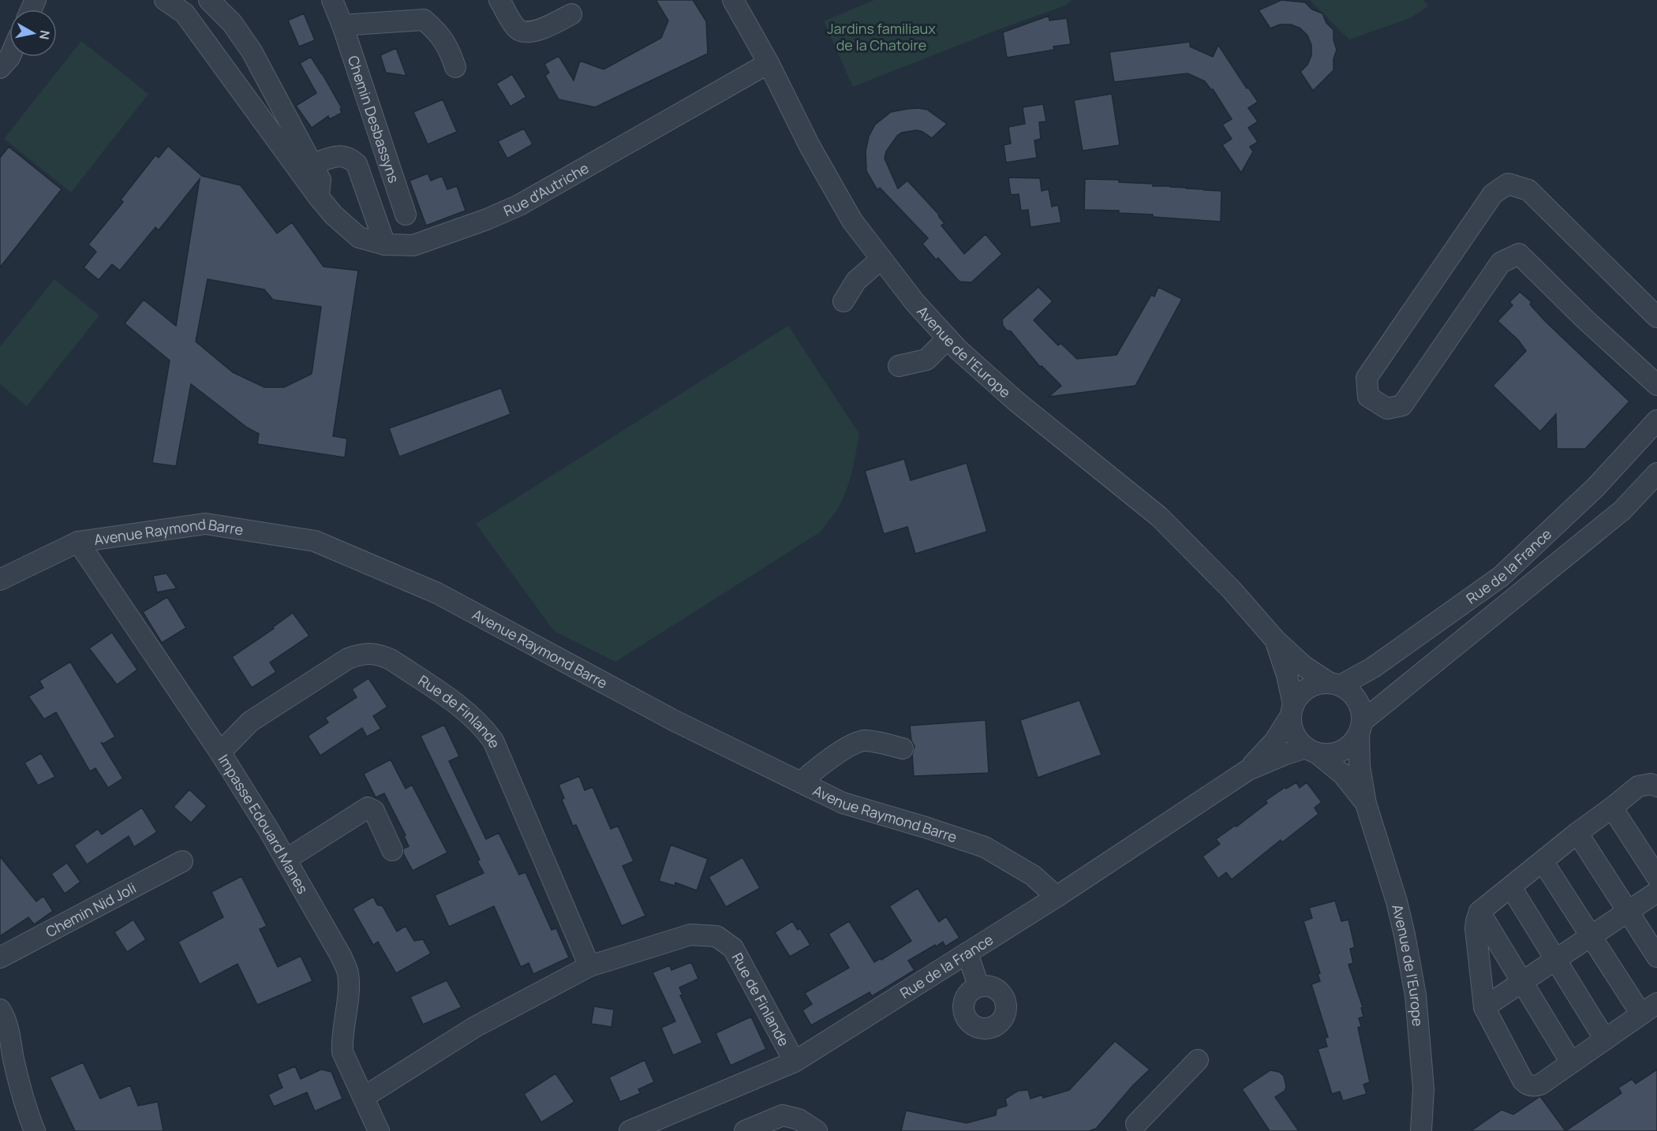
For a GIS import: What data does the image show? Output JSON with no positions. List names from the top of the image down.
{
  "streets": {
    "street": [
      "Chemin Desbassyns",
      "Rue d'Autriche",
      "Avenue de l'Europe",
      "Avenue Raymond Barre",
      "Rue de la France",
      "Rue de Finlande",
      "Impasse Edouard Manes",
      "Chemin Nid Joli"
    ]
  },
  "crossings": [
    ["Rue d'Autriche", "Avenue de l'Europe"],
    ["Avenue de l'Europe", "Rue de la France"],
    ["Avenue Raymond Barre", "Rue de la France"],
    ["Avenue Raymond Barre", "Impasse Edouard Manes"],
    ["Rue de la France", "Rue de Finlande"],
    ["Rue de Finlande", "Impasse Edouard Manes"]
  ],
  "parks": ["Jardins familiaux de la Chatoire"],
  "north": "right"
}
